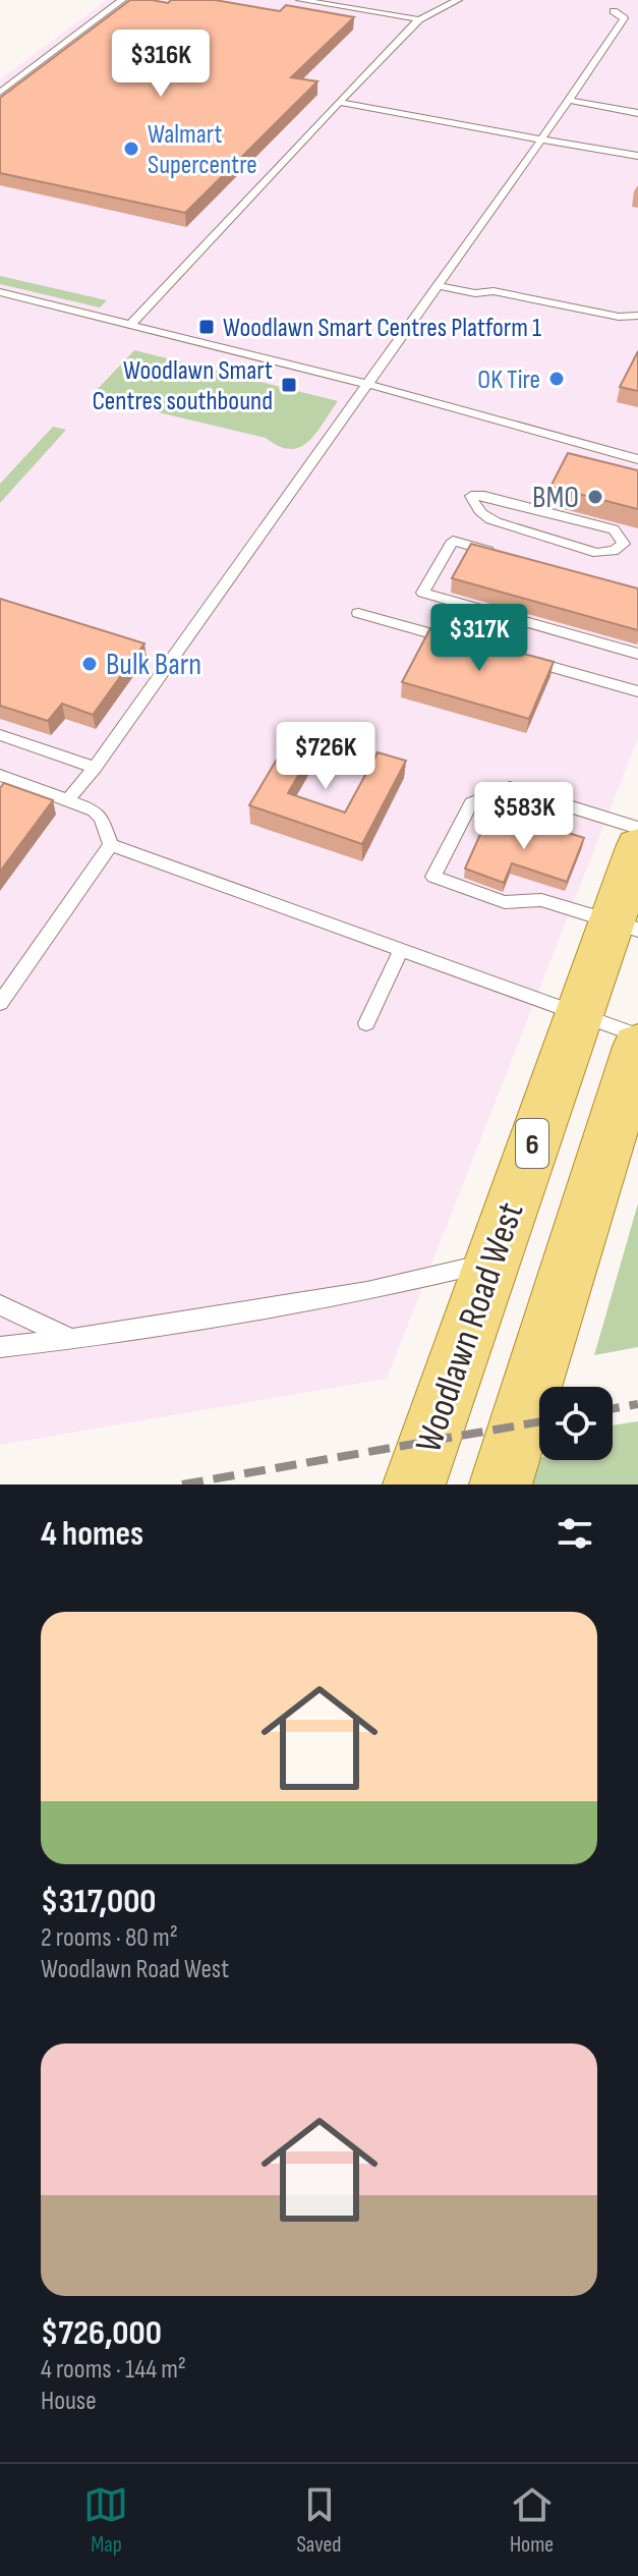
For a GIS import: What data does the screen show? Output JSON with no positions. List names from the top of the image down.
{
  "streets": {
    "main road": ["6", "Woodlawn Road West"]
  },
  "places": {
    "other": [
      "Walmart Supercentre",
      "OK Tire",
      "BMO",
      "Bulk Barn"
    ],
    "transit": ["Woodlawn Smart Centres Platform 1", "Woodlawn Smart Centres southbound"]
  },
  "page": {
    "price": [
      "$316K",
      "$317K",
      "$726K",
      "$583K"
    ],
    "heading": "4 homes",
    "list": [
      {
        "name": "$317,000",
        "note": "2 rooms · 80 m² · Woodlawn Road West"
      },
      {
        "name": "$726,000",
        "note": "4 rooms · 144 m² · House"
      }
    ],
    "tabs": ["Map", "Saved", "Home"]
  }
}
